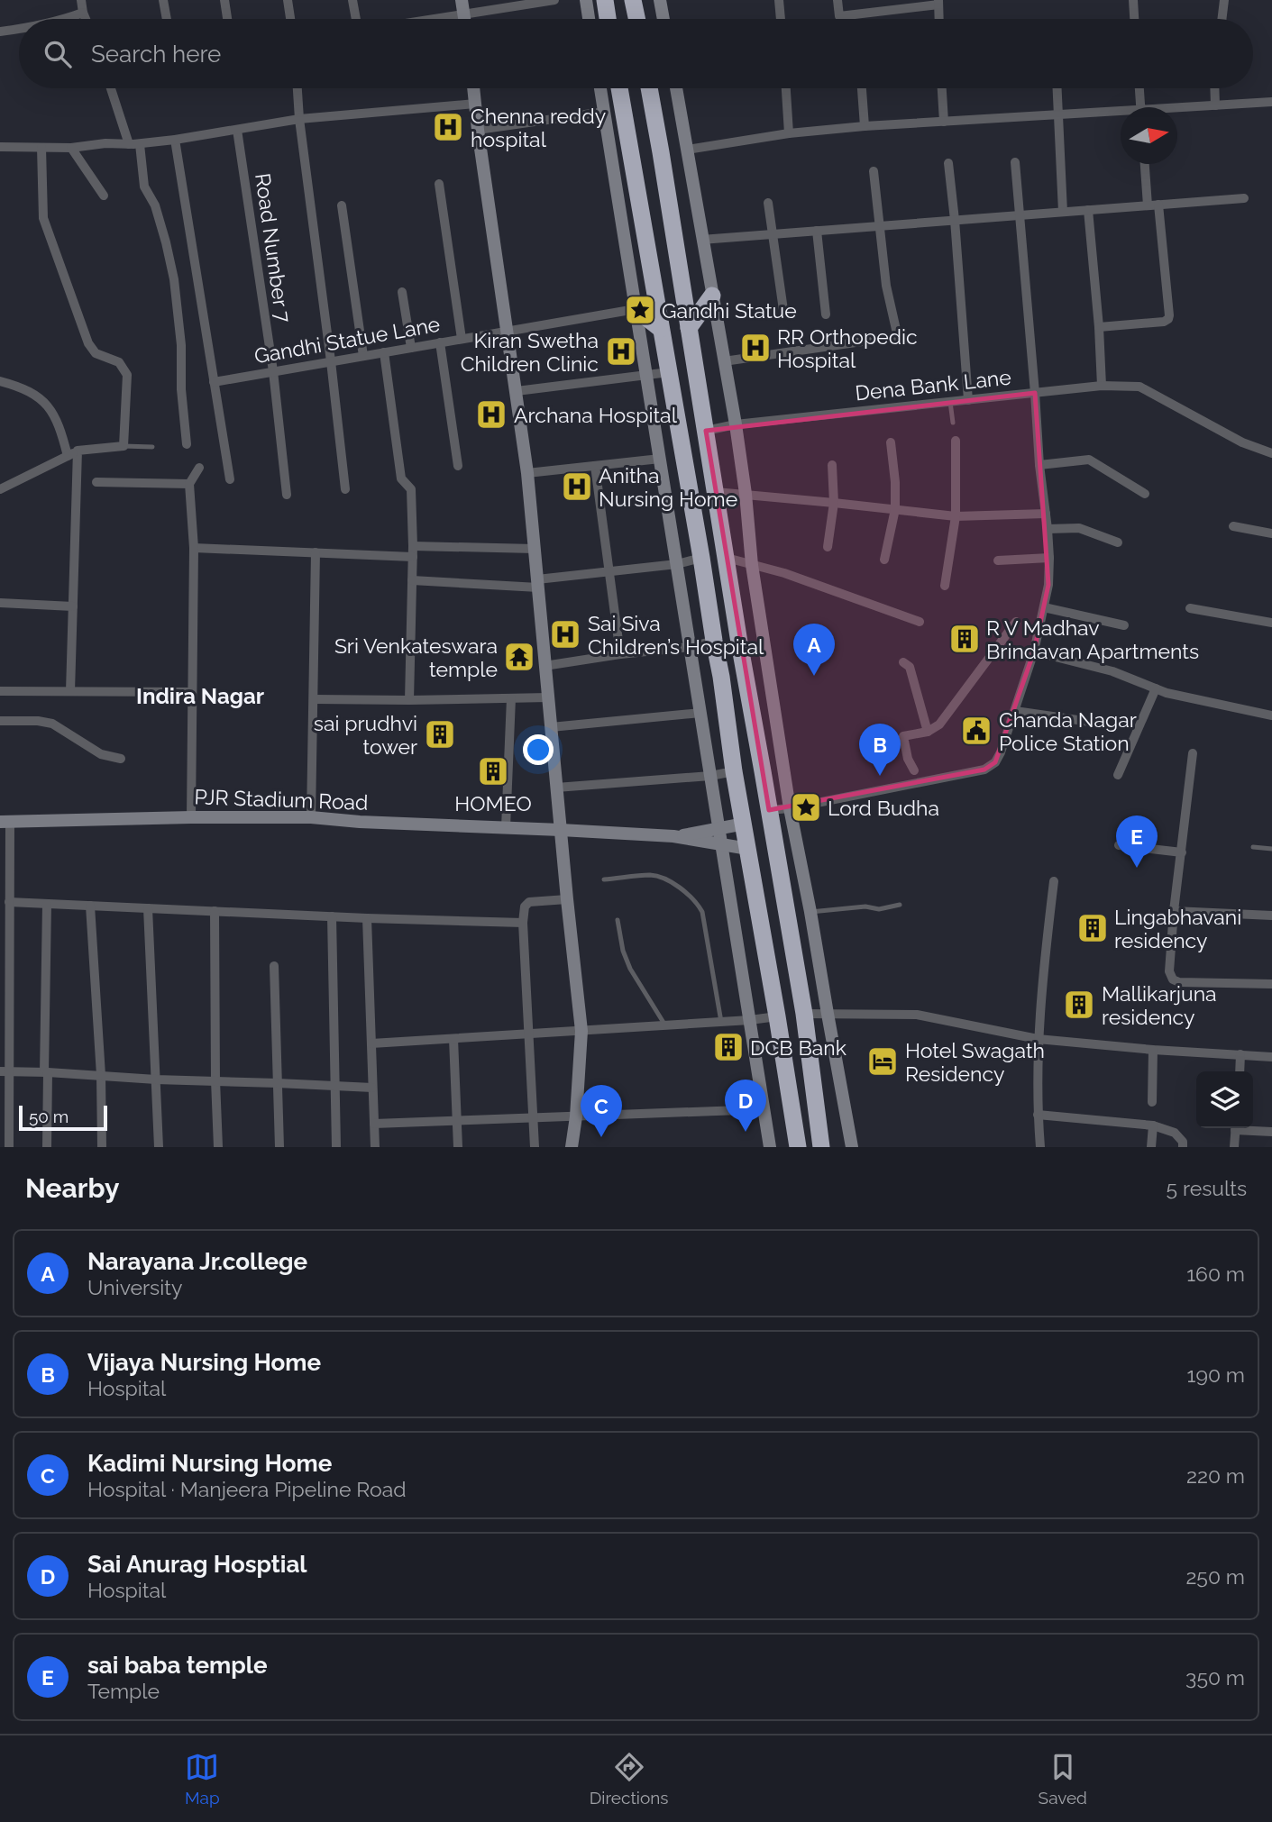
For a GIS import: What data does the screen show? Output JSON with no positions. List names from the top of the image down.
{
  "streets": {
    "street": [
      "Road Number 7",
      "Gandhi Statue Lane",
      "Dena Bank Lane",
      "PJR Stadium Road"
    ]
  },
  "crossings": [
    ["Road Number 7", "Gandhi Statue Lane"]
  ],
  "districts": ["Indira Nagar"],
  "places": {
    "hospital": [
      "Chenna reddy hospital",
      "RR Orthopedic Hospital",
      "Kiran Swetha Children Clinic",
      "Archana Hospital",
      "Anitha Nursing Home",
      "Sai Siva Children’s Hospital"
    ],
    "place": ["Gandhi Statue", "Lord Budha"],
    "building": [
      "R V Madhav Brindavan Apartments",
      "sai prudhvi tower",
      "HOMEO",
      "Lingabhavani residency",
      "Mallikarjuna residency",
      "DCB Bank"
    ],
    "temple": ["Sri Venkateswara temple"],
    "public building": ["Chanda Nagar Police Station"],
    "hotel": ["Hotel Swagath Residency"]
  },
  "scale_bar": "50 m",
  "north": "right",
  "page": {
    "search": "Search here",
    "pins": [
      "A",
      "B",
      "E",
      "D",
      "C"
    ],
    "scale": "50 m",
    "heading": ["Nearby", "5 results"],
    "list": [
      {
        "mark": "A",
        "name": "Narayana Jr.college",
        "note": "University",
        "value": "160 m"
      },
      {
        "mark": "B",
        "name": "Vijaya Nursing Home",
        "note": "Hospital",
        "value": "190 m"
      },
      {
        "mark": "C",
        "name": "Kadimi Nursing Home",
        "note": "Hospital · Manjeera Pipeline Road",
        "value": "220 m"
      },
      {
        "mark": "D",
        "name": "Sai Anurag Hosptial",
        "note": "Hospital",
        "value": "250 m"
      },
      {
        "mark": "E",
        "name": "sai baba temple",
        "note": "Temple",
        "value": "350 m"
      }
    ],
    "nav": ["Map", "Directions", "Saved"]
  }
}
